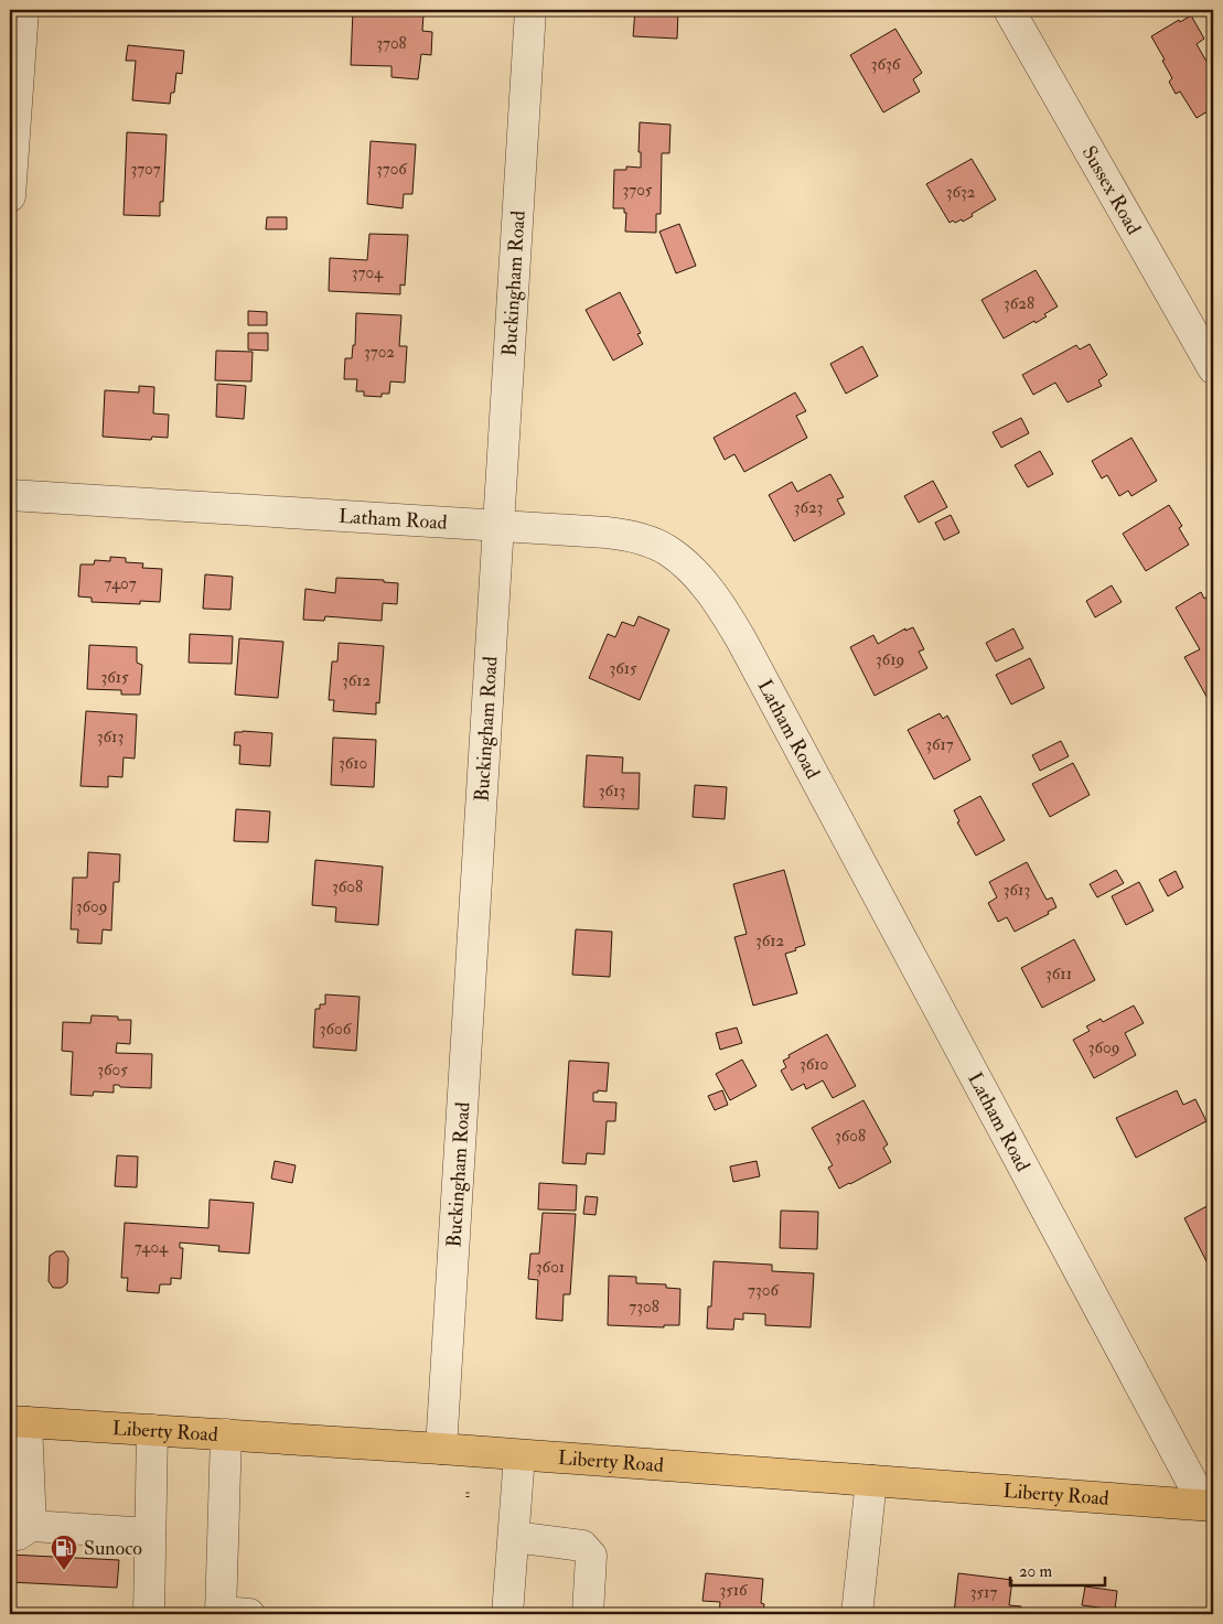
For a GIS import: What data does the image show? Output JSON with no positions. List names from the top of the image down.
{
  "streets": {
    "main road": ["Liberty Road"],
    "street": ["Sussex Road", "Buckingham Road", "Latham Road"]
  },
  "crossings": [
    ["Buckingham Road", "Latham Road"],
    ["Buckingham Road", "Liberty Road"],
    ["Latham Road", "Liberty Road"]
  ],
  "places": {
    "fuel station": ["Sunoco"]
  },
  "house_numbers": [
    "3708",
    "3636",
    "3707",
    "3706",
    "3705",
    "3632",
    "3704",
    "3628",
    "3702",
    "3623",
    "7407",
    "3619",
    "3615",
    "3615",
    "3612",
    "3613",
    "3617",
    "3610",
    "3613",
    "3608",
    "3613",
    "3609",
    "3612",
    "3611",
    "3606",
    "3609",
    "3610",
    "3605",
    "3608",
    "7404",
    "3601",
    "7306",
    "7308",
    "3516",
    "3517"
  ],
  "scale_bar": "20 m"
}
